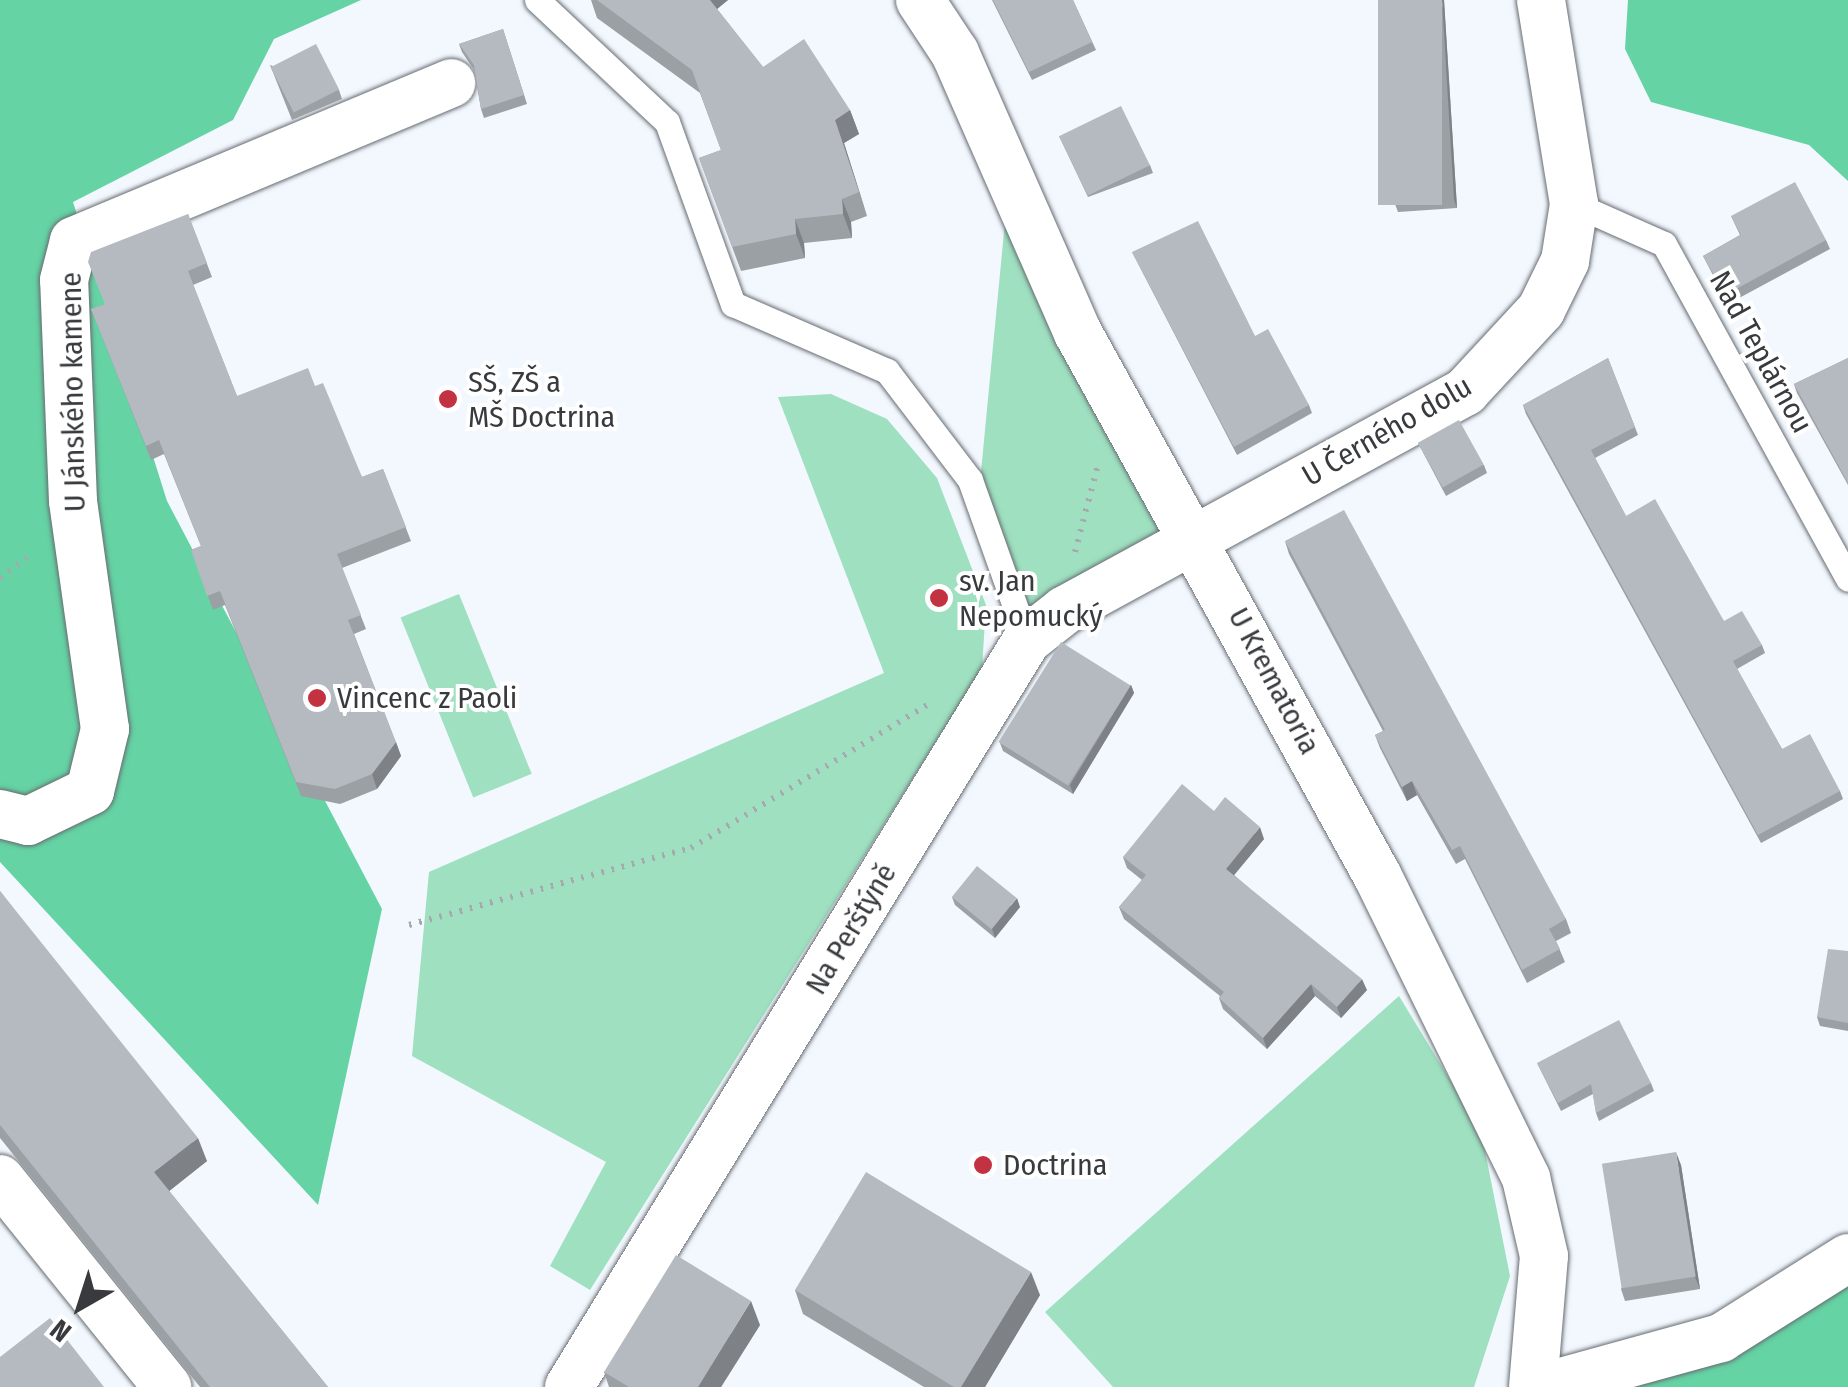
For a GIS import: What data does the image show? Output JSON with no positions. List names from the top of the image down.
{
  "streets": {
    "street": [
      "U Jánského kamene",
      "U Černého dolu",
      "U Krematoria",
      "Na Perštýně"
    ],
    "lane": ["Nad Teplárnou"]
  },
  "crossings": [
    ["Nad Teplárnou", "U Černého dolu"],
    ["U Černého dolu", "U Krematoria"],
    ["U Černého dolu", "Na Perštýně"],
    ["U Krematoria", "Na Perštýně"]
  ],
  "places": [
    "SŠ, ZŠ a MŠ Doctrina",
    "sv. Jan Nepomucký",
    "Vincenc z Paoli",
    "Doctrina"
  ],
  "north": "bottom left"
}
